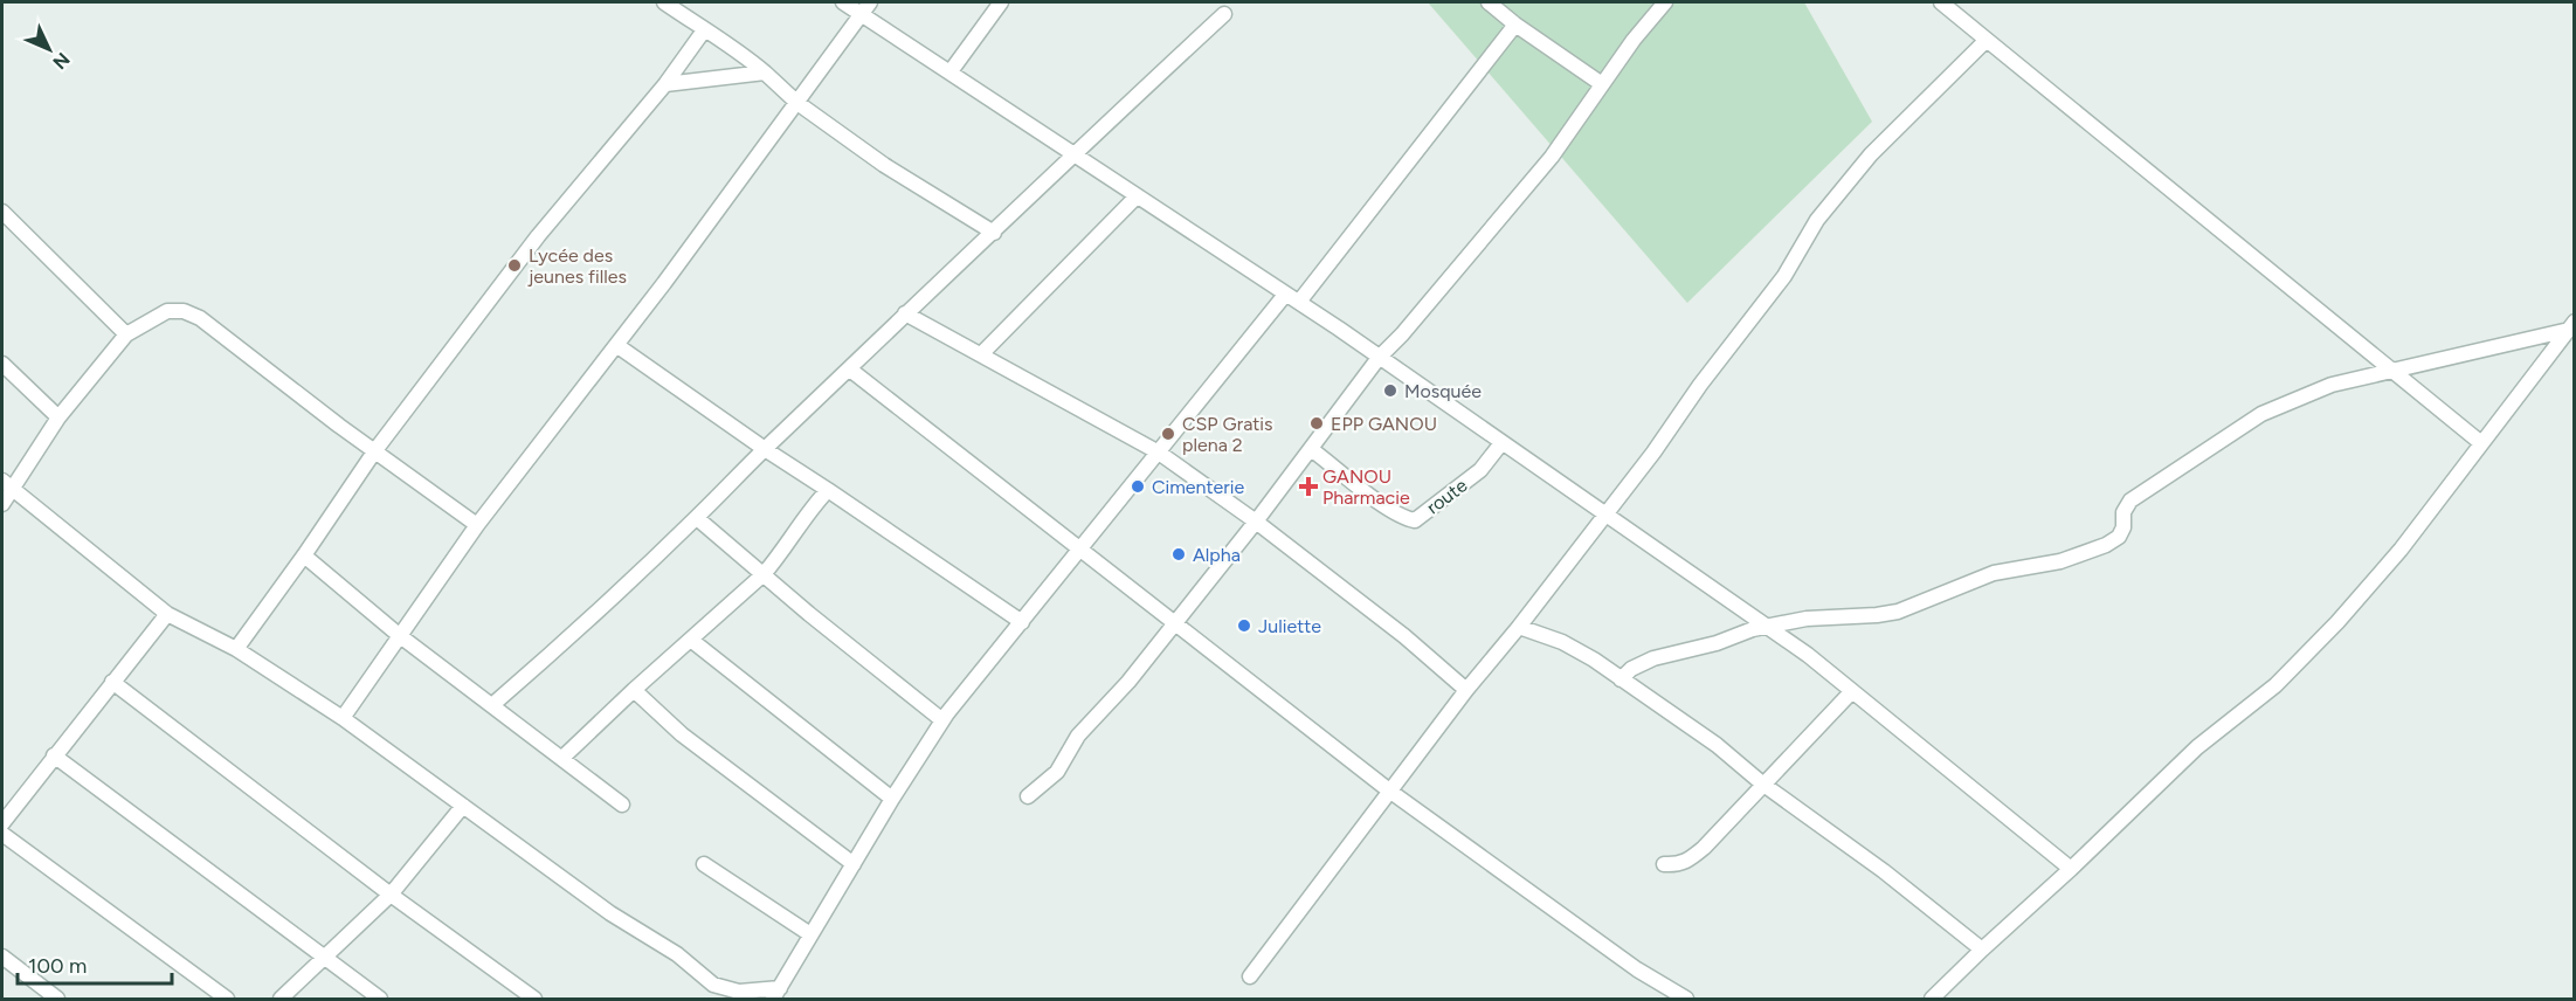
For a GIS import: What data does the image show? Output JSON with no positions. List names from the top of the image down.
{
  "streets": {
    "street": ["route"]
  },
  "places": {
    "other": [
      "Lycée des jeunes filles",
      "Mosquée",
      "EPP GANOU",
      "CSP Gratis plena 2",
      "Cimenterie",
      "Alpha",
      "Juliette"
    ],
    "health": ["GANOU Pharmacie"]
  },
  "scale_bar": "100 m",
  "north": "bottom right"
}
